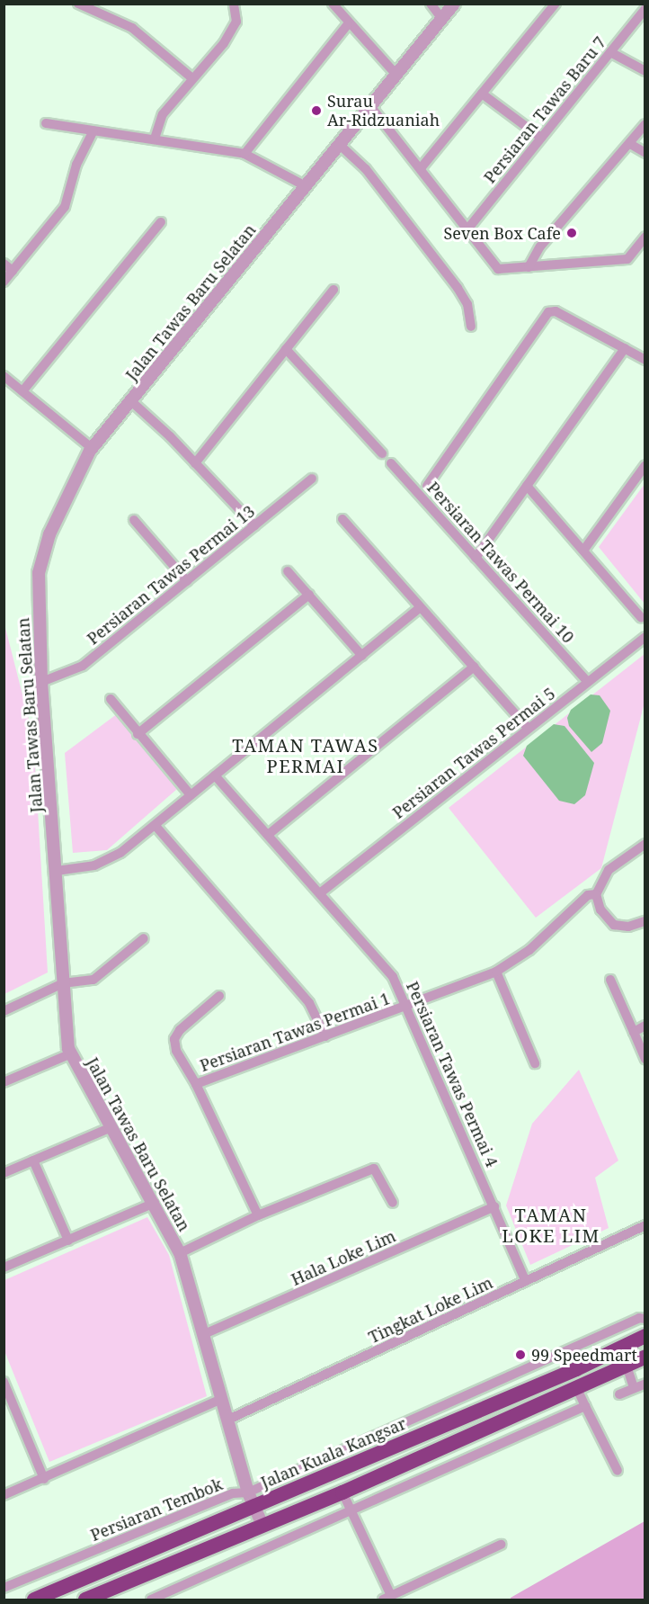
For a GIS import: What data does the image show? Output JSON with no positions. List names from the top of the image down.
{
  "streets": {
    "highway": ["Jalan Kuala Kangsar"],
    "street": [
      "Persiaran Tawas Baru 7",
      "Jalan Tawas Baru Selatan",
      "Persiaran Tawas Permai 10",
      "Persiaran Tawas Permai 13",
      "Persiaran Tawas Permai 5",
      "Persiaran Tawas Permai 1",
      "Persiaran Tawas Permai 4",
      "Hala Loke Lim",
      "Tingkat Loke Lim",
      "Persiaran Tembok"
    ]
  },
  "crossings": [
    ["Jalan Tawas Baru Selatan", "Persiaran Tawas Permai 13"],
    ["Jalan Tawas Baru Selatan", "Hala Loke Lim"],
    ["Jalan Tawas Baru Selatan", "Tingkat Loke Lim"],
    ["Jalan Tawas Baru Selatan", "Jalan Kuala Kangsar"],
    ["Jalan Tawas Baru Selatan", "Persiaran Tembok"],
    ["Persiaran Tawas Permai 10", "Persiaran Tawas Permai 5"],
    ["Persiaran Tawas Permai 5", "Persiaran Tawas Permai 4"],
    ["Persiaran Tawas Permai 1", "Persiaran Tawas Permai 4"],
    ["Persiaran Tawas Permai 4", "Hala Loke Lim"],
    ["Persiaran Tawas Permai 4", "Tingkat Loke Lim"],
    ["Jalan Kuala Kangsar", "Persiaran Tembok"]
  ],
  "districts": ["TAMAN TAWAS PERMAI", "TAMAN LOKE LIM"],
  "places": ["Surau Ar-Ridzuaniah", "Seven Box Cafe", "99 Speedmart"]
}
